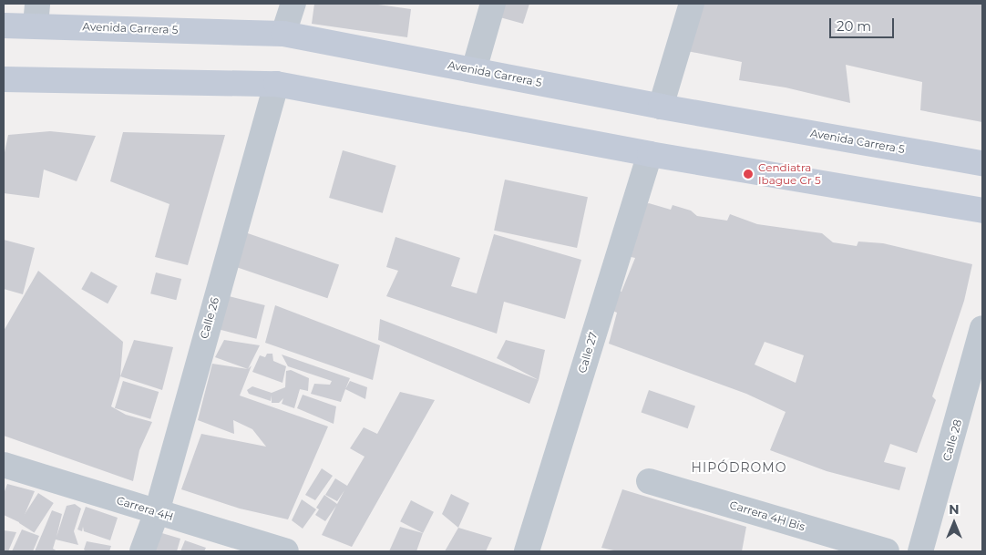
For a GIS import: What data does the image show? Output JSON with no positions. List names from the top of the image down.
{
  "streets": {
    "main road": ["Avenida Carrera 5"],
    "street": [
      "Calle 26",
      "Calle 27",
      "Calle 28",
      "Carrera 4H",
      "Carrera 4H Bis"
    ]
  },
  "crossings": [
    ["Calle 26", "Carrera 4H"]
  ],
  "districts": ["HIPÓDROMO"],
  "places": ["Cendiatra Ibague Cr 5"],
  "scale_bar": "20 m",
  "north": "top"
}
